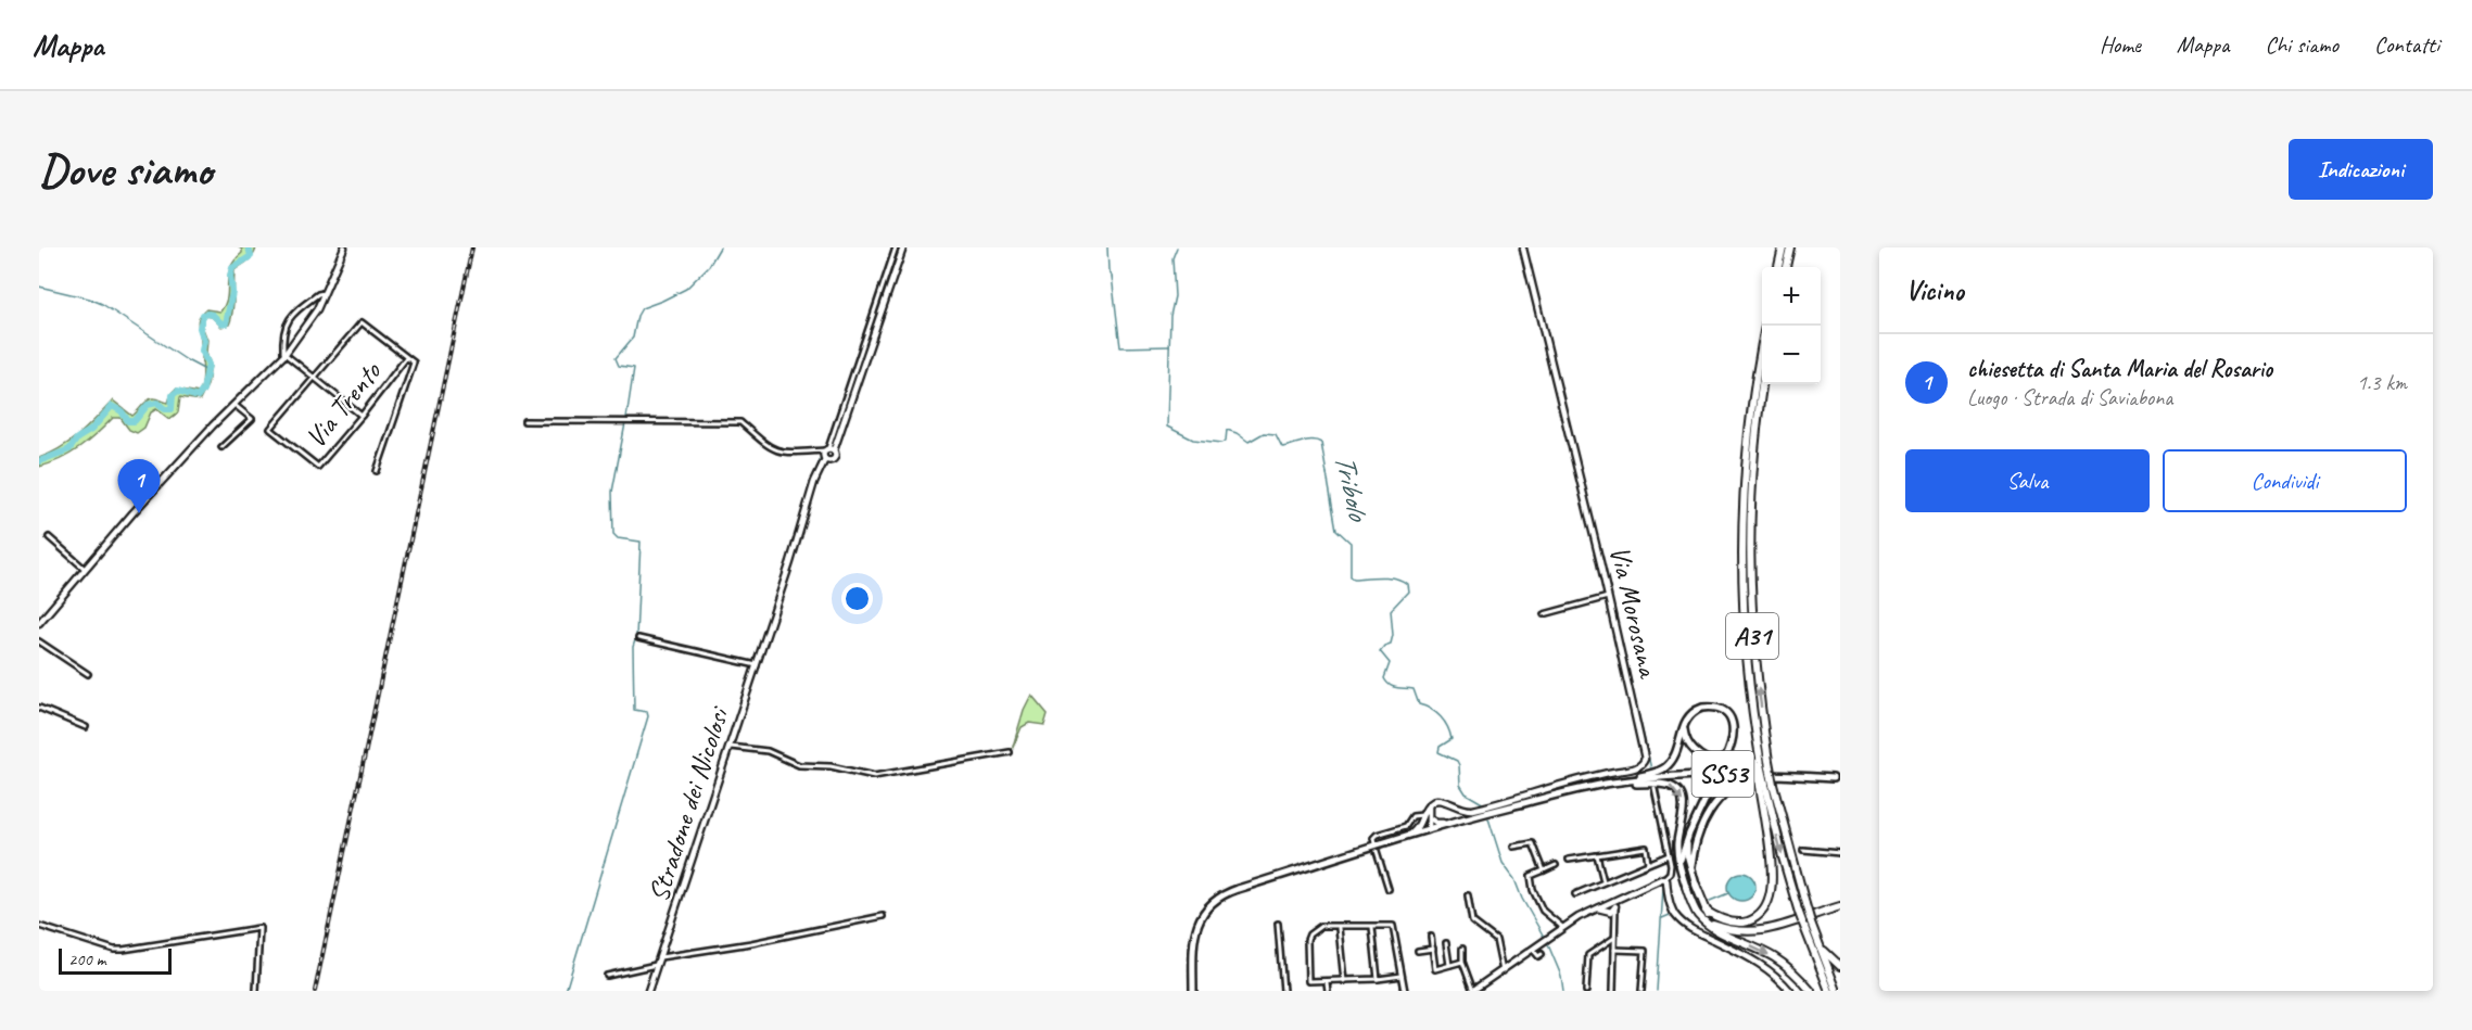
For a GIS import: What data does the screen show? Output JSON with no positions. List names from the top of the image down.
{
  "streets": {
    "highway": ["A31"],
    "main road": ["SS53"],
    "street": ["Via Trento", "Via Morosana", "Stradone dei Nicolosi"]
  },
  "water": ["Tribolo"],
  "scale_bar": "200 m",
  "page": {
    "header": "Mappa",
    "nav": [
      "Home",
      "Mappa",
      "Chi siamo",
      "Contatti"
    ],
    "buttons": [
      "Indicazioni",
      ["Salva", "Condividi"]
    ],
    "title": "Dove siamo",
    "heading": "Vicino",
    "map_buttons": ["+", "−"],
    "list": [
      {
        "mark": "1",
        "name": "chiesetta di Santa Maria del Rosario",
        "note": "Luogo · Strada di Saviabona",
        "value": "1.3 km"
      }
    ],
    "pins": "1",
    "scale": "200 m"
  }
}
